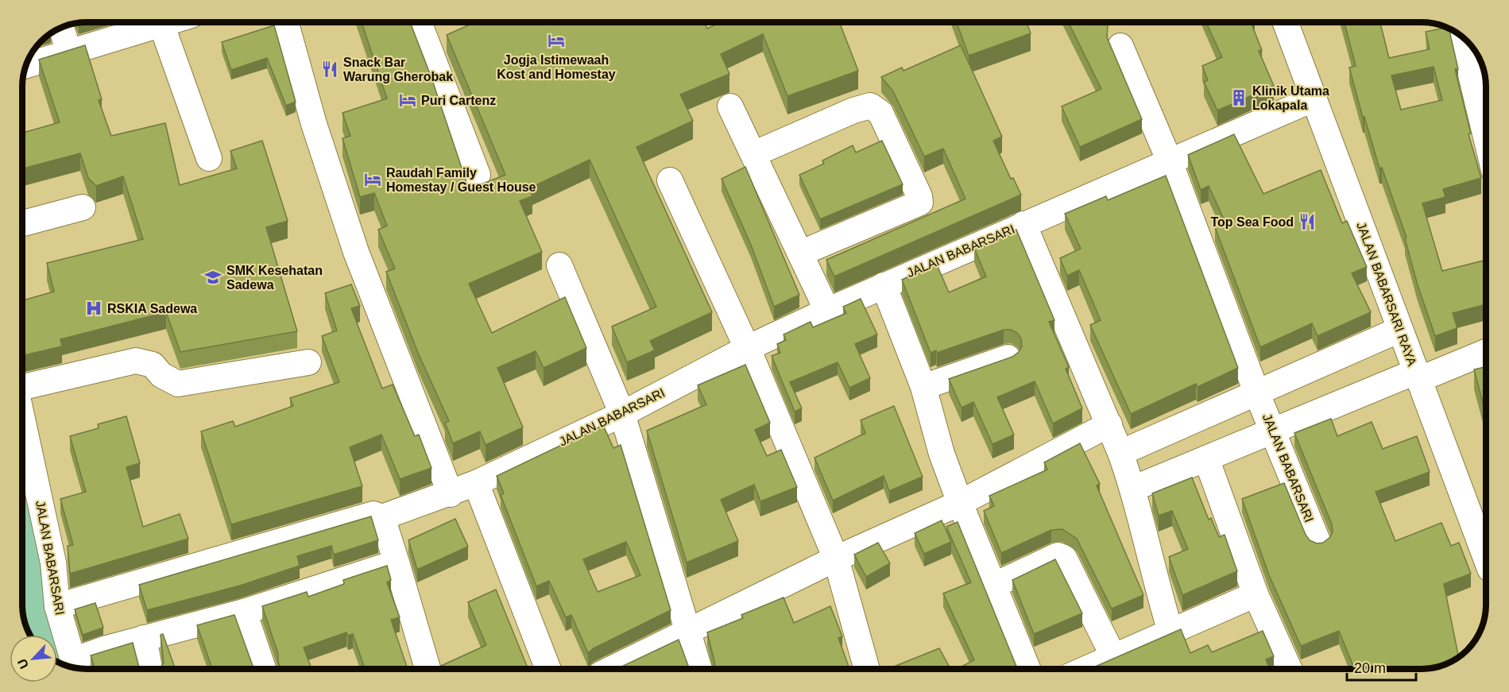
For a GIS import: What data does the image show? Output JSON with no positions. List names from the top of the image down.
{
  "streets": {
    "street": ["JALAN BABARSARI", "JALAN BABARSARI RAYA"]
  },
  "places": {
    "hotel": ["Jogja Istimewaah Kost and Homestay", "Puri Cartenz", "Raudah Family Homestay / Guest House"],
    "restaurant": ["Snack Bar Warung Gherobak", "Top Sea Food"],
    "building": ["Klinik Utama Lokapala"],
    "school or university": ["SMK Kesehatan Sadewa"],
    "hospital": ["RSKIA Sadewa"]
  },
  "scale_bar": "20 m",
  "north": "bottom left"
}
